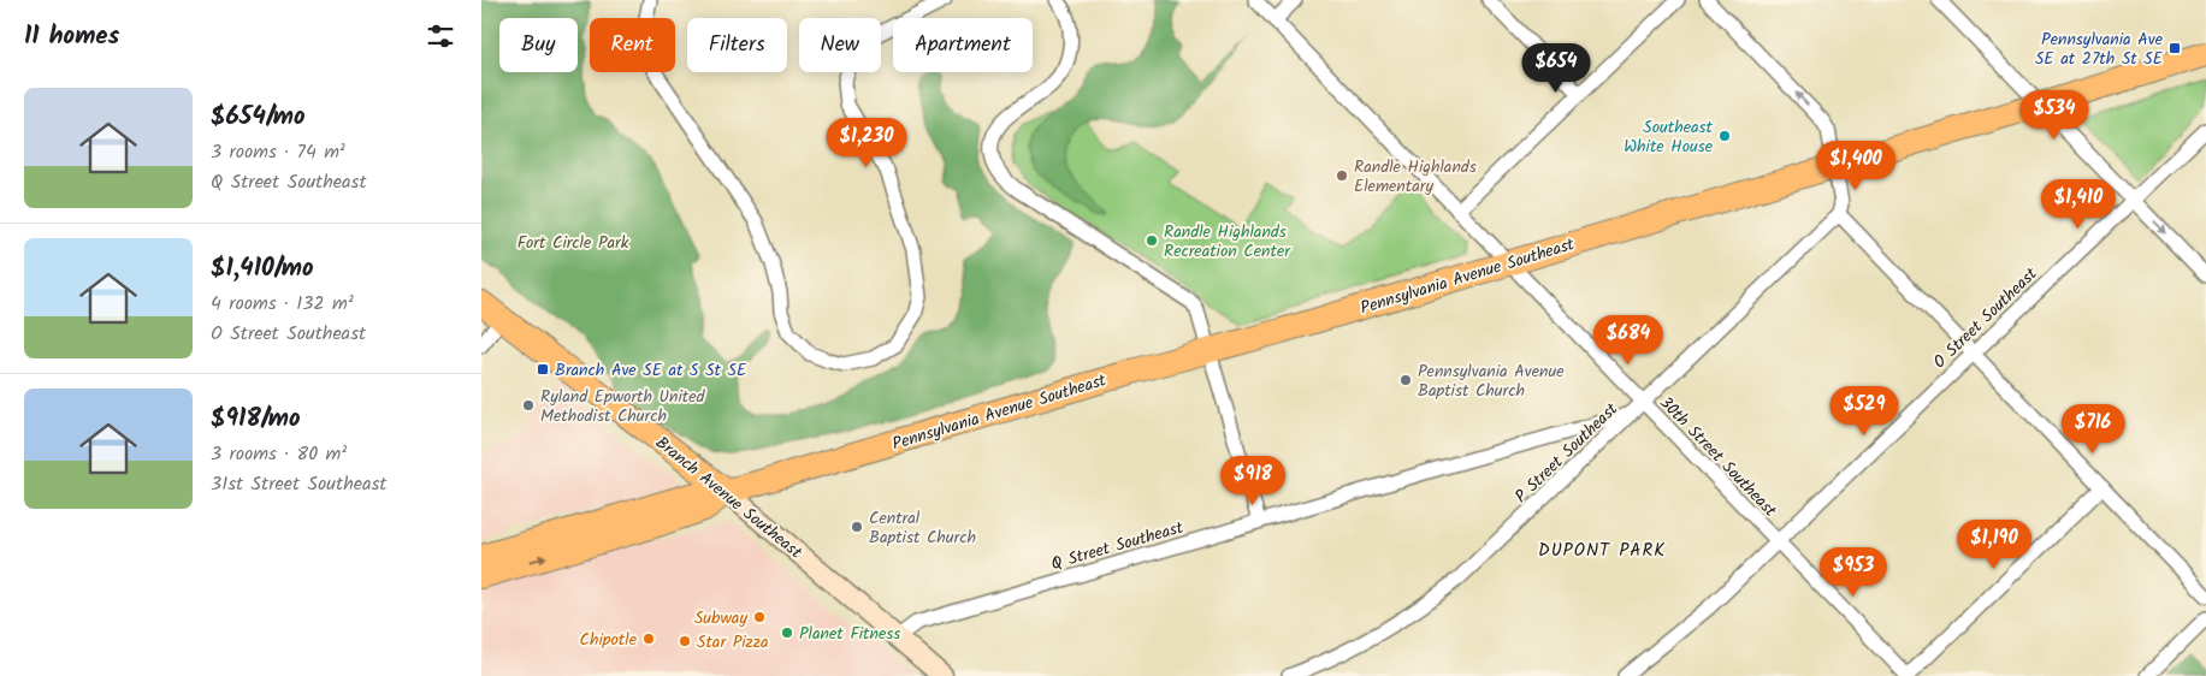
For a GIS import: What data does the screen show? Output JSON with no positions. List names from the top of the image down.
{
  "streets": {
    "highway": ["Pennsylvania Avenue Southeast", "Branch Avenue Southeast"],
    "street": [
      "O Street Southeast",
      "P Street Southeast",
      "30th Street Southeast",
      "Q Street Southeast"
    ]
  },
  "crossings": [
    ["Pennsylvania Avenue Southeast", "30th Street Southeast"],
    ["Pennsylvania Avenue Southeast", "Branch Avenue Southeast"],
    ["O Street Southeast", "30th Street Southeast"],
    ["P Street Southeast", "30th Street Southeast"],
    ["P Street Southeast", "Q Street Southeast"],
    ["Branch Avenue Southeast", "Q Street Southeast"]
  ],
  "districts": ["DUPONT PARK"],
  "parks": ["Fort Circle Park"],
  "places": {
    "transit": ["Pennsylvania Ave SE at 27th St SE", "Branch Ave SE at S St SE"],
    "other": [
      "Southeast White House",
      "Randle Highlands Elementary",
      "Randle Highlands Recreation Center",
      "Pennsylvania Avenue Baptist Church",
      "Ryland Epworth United Methodist Church",
      "Central Baptist Church",
      "Subway",
      "Planet Fitness",
      "Chipotle",
      "Star Pizza"
    ]
  },
  "page": {
    "heading": "11 homes",
    "chip": [
      "Buy",
      "Rent",
      "Filters",
      "New",
      "Apartment"
    ],
    "price": [
      "$654",
      "$534",
      "$1,230",
      "$1,400",
      "$1,410",
      "$684",
      "$529",
      "$716",
      "$918",
      "$1,190",
      "$953"
    ],
    "list": [
      {
        "name": "$654/mo",
        "note": "3 rooms · 74 m² · Q Street Southeast"
      },
      {
        "name": "$1,410/mo",
        "note": "4 rooms · 132 m² · O Street Southeast"
      },
      {
        "name": "$918/mo",
        "note": "3 rooms · 80 m² · 31st Street Southeast"
      }
    ]
  }
}
